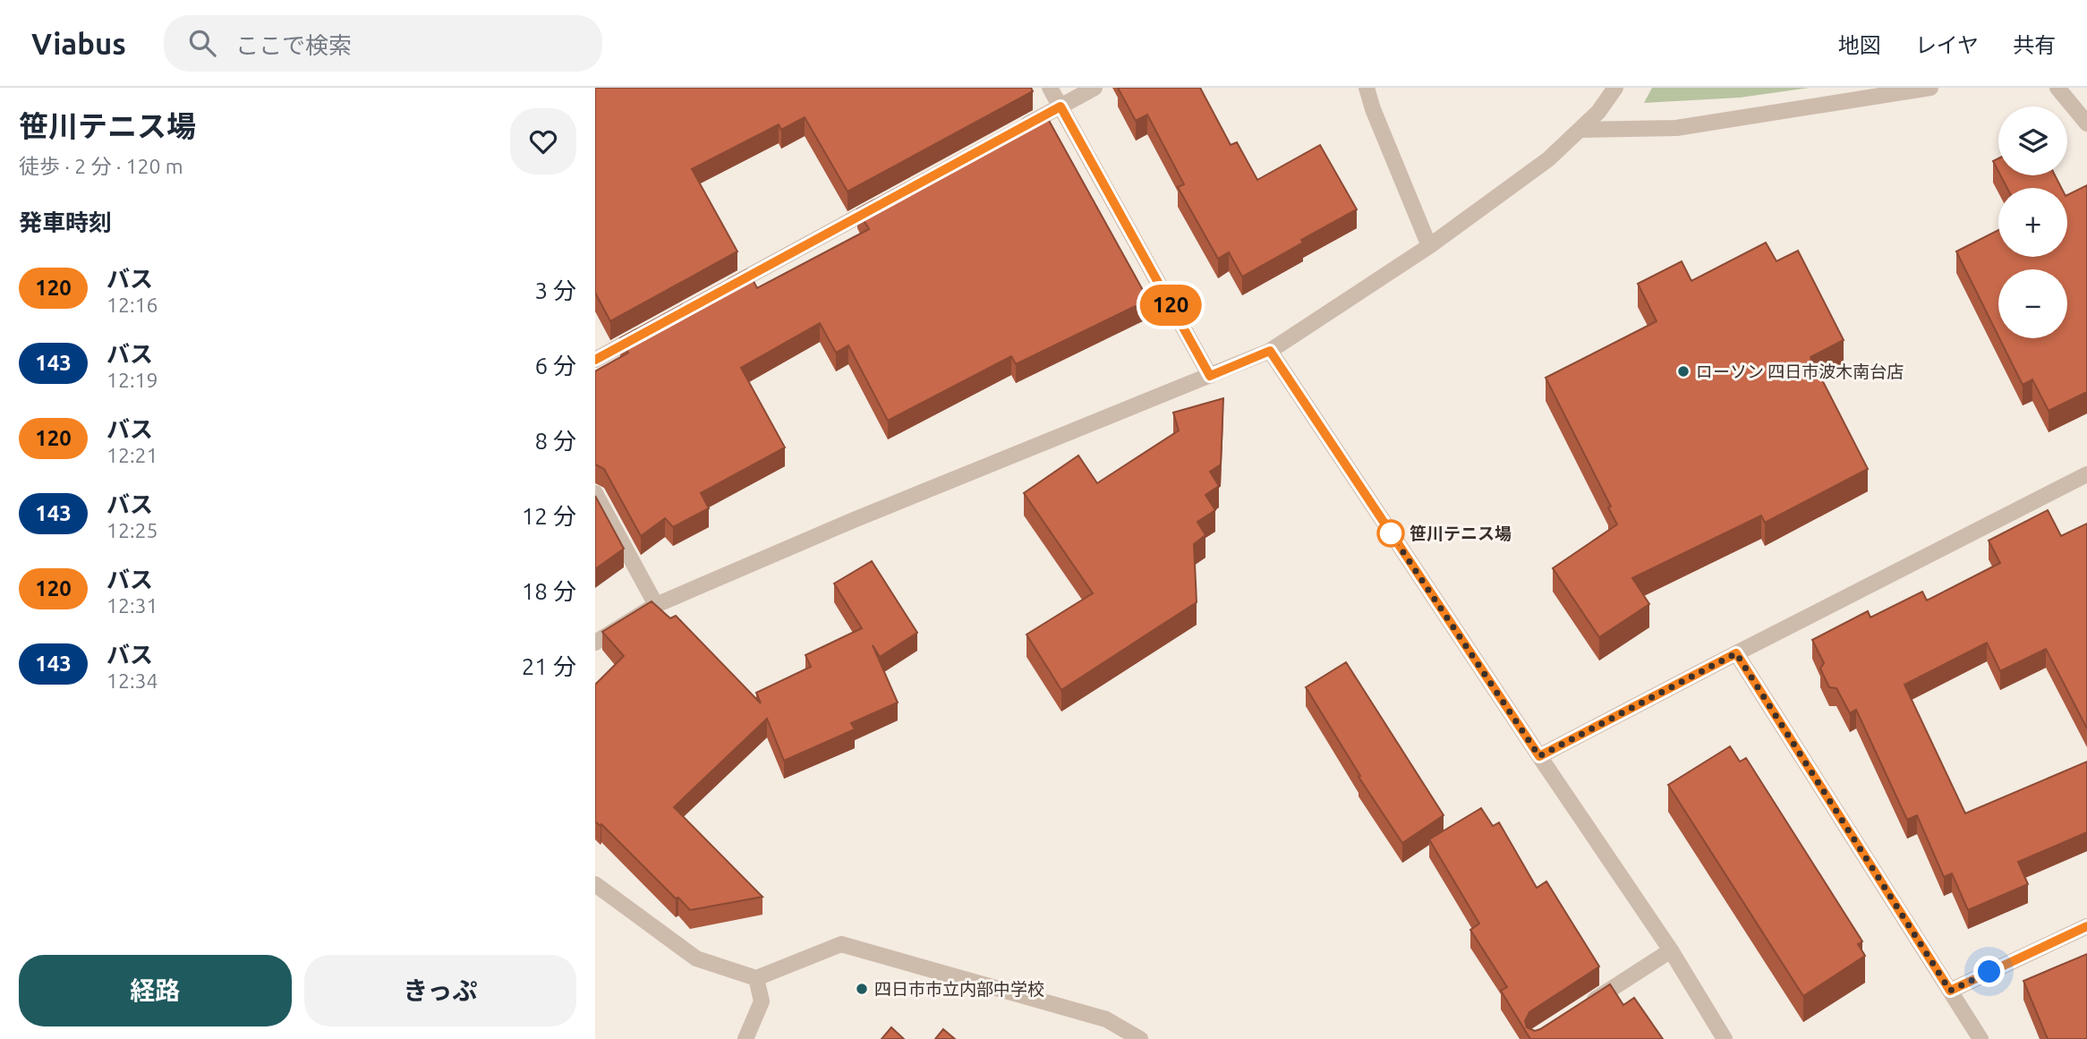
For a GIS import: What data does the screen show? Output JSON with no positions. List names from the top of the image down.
{
  "places": ["ローソン 四日市波木南台店", "笹川テニス場", "四日市市立内部中学校"],
  "lines": ["bus line 120"],
  "page": {
    "header": "Viabus",
    "search": "ここで検索",
    "nav": ["地図", "レイヤ", "共有"],
    "heading": [
      ["笹川テニス場", "徒歩 · 2 分 · 120 m"],
      "発車時刻"
    ],
    "on_map": "120",
    "map_buttons": ["+", "−"],
    "list": [
      {
        "mark": "120",
        "name": "バス",
        "note": "12:16",
        "value": "3 分"
      },
      {
        "mark": "143",
        "name": "バス",
        "note": "12:19",
        "value": "6 分"
      },
      {
        "mark": "120",
        "name": "バス",
        "note": "12:21",
        "value": "8 分"
      },
      {
        "mark": "143",
        "name": "バス",
        "note": "12:25",
        "value": "12 分"
      },
      {
        "mark": "120",
        "name": "バス",
        "note": "12:31",
        "value": "18 分"
      },
      {
        "mark": "143",
        "name": "バス",
        "note": "12:34",
        "value": "21 分"
      }
    ],
    "buttons": ["経路", "きっぷ"]
  }
}
